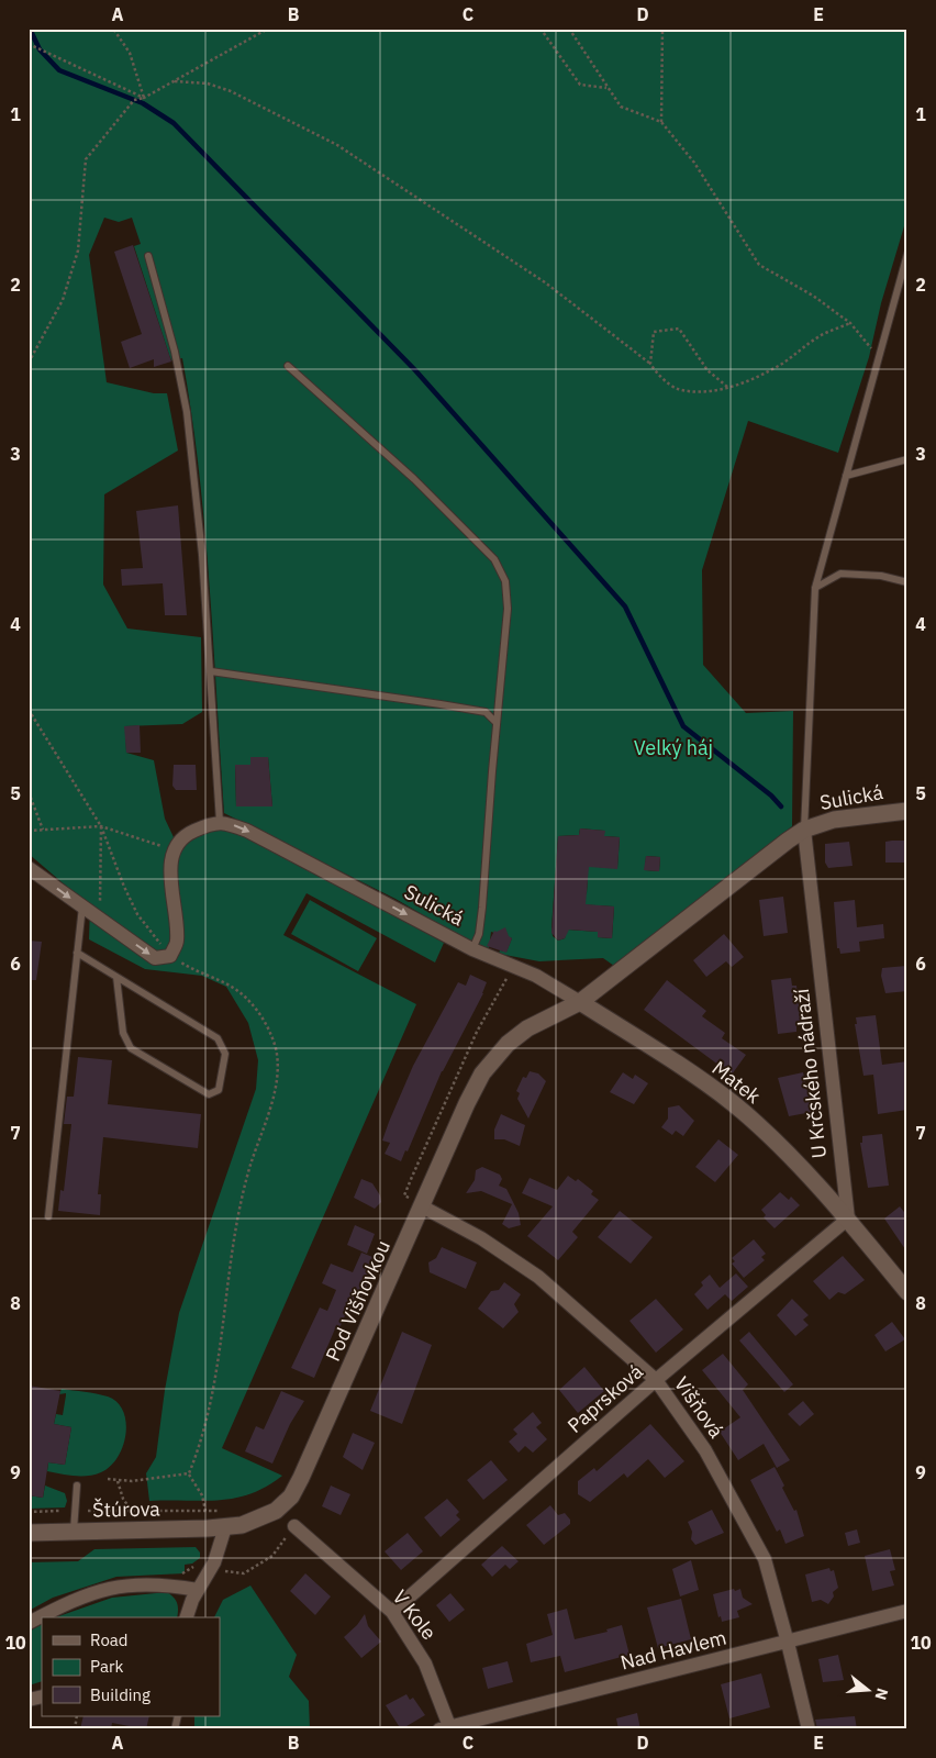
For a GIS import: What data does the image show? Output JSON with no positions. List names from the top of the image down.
{
  "streets": {
    "street": [
      "Sulická",
      "U Krčského nádraží",
      "Matek",
      "Pod Višňovkou",
      "Paprsková",
      "Višňová",
      "Štúrova",
      "V Kole",
      "Nad Havlem"
    ]
  },
  "crossings": [
    ["Sulická", "U Krčského nádraží"],
    ["Sulická", "Matek"],
    ["Sulická", "Pod Višňovkou"],
    ["U Krčského nádraží", "Matek"],
    ["U Krčského nádraží", "Paprsková"],
    ["Matek", "Pod Višňovkou"],
    ["Matek", "Paprsková"],
    ["Pod Višňovkou", "Višňová"],
    ["Pod Višňovkou", "Štúrova"],
    ["Paprsková", "Višňová"],
    ["Paprsková", "V Kole"],
    ["Višňová", "Nad Havlem"],
    ["V Kole", "Nad Havlem"]
  ],
  "one_way": ["Sulická"],
  "parks": ["Velký háj"],
  "legend": ["Road", "Park", "Building"],
  "north": "right",
  "grid": {
    "columns": [
      "A",
      "B",
      "C",
      "D",
      "E"
    ],
    "rows": [
      "1",
      "2",
      "3",
      "4",
      "5",
      "6",
      "7",
      "8",
      "9",
      "10"
    ]
  }
}
